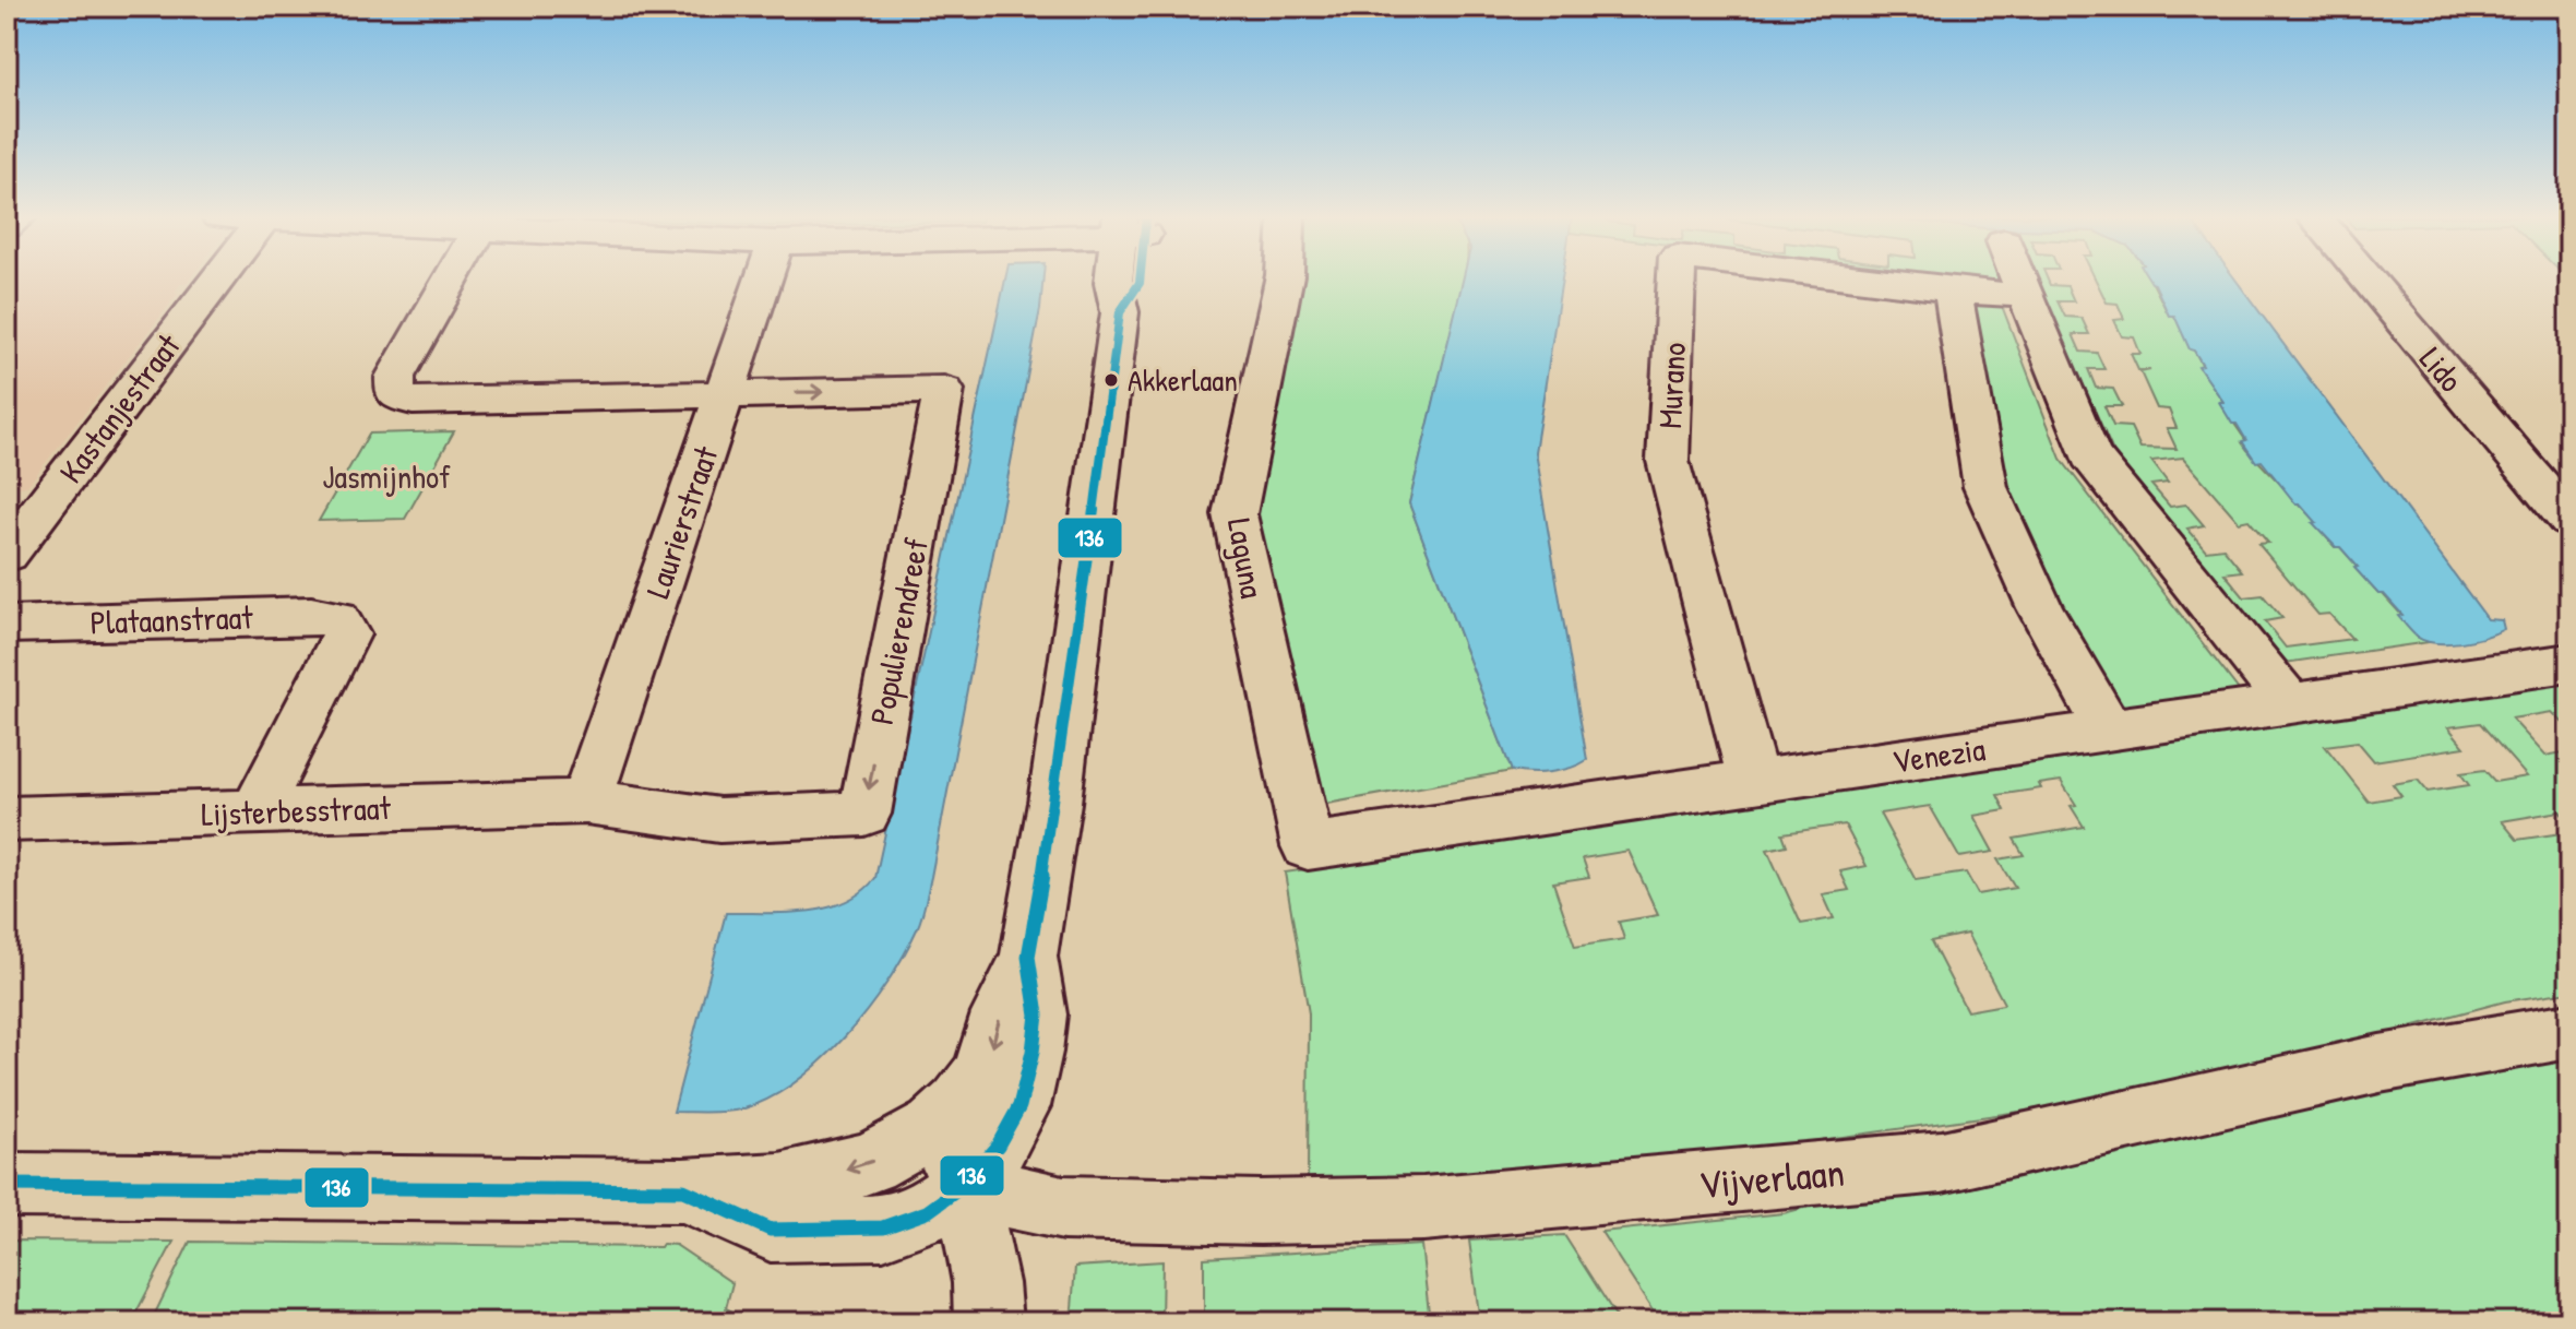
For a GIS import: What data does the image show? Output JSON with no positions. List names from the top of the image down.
{
  "streets": {
    "street": [
      "Lido",
      "Murano",
      "Kastanjestraat",
      "Laurierstraat",
      "Laguna",
      "Plataanstraat",
      "Populierendreef",
      "Venezia",
      "Lijsterbesstraat",
      "Vijverlaan"
    ]
  },
  "crossings": [
    ["Murano", "Venezia"],
    ["Laurierstraat", "Populierendreef"],
    ["Laurierstraat", "Lijsterbesstraat"],
    ["Laguna", "Venezia"],
    ["Plataanstraat", "Lijsterbesstraat"],
    ["Populierendreef", "Lijsterbesstraat"]
  ],
  "parks": ["Jasmijnhof"],
  "places": ["Akkerlaan"],
  "lines": ["transit line 136"]
}
